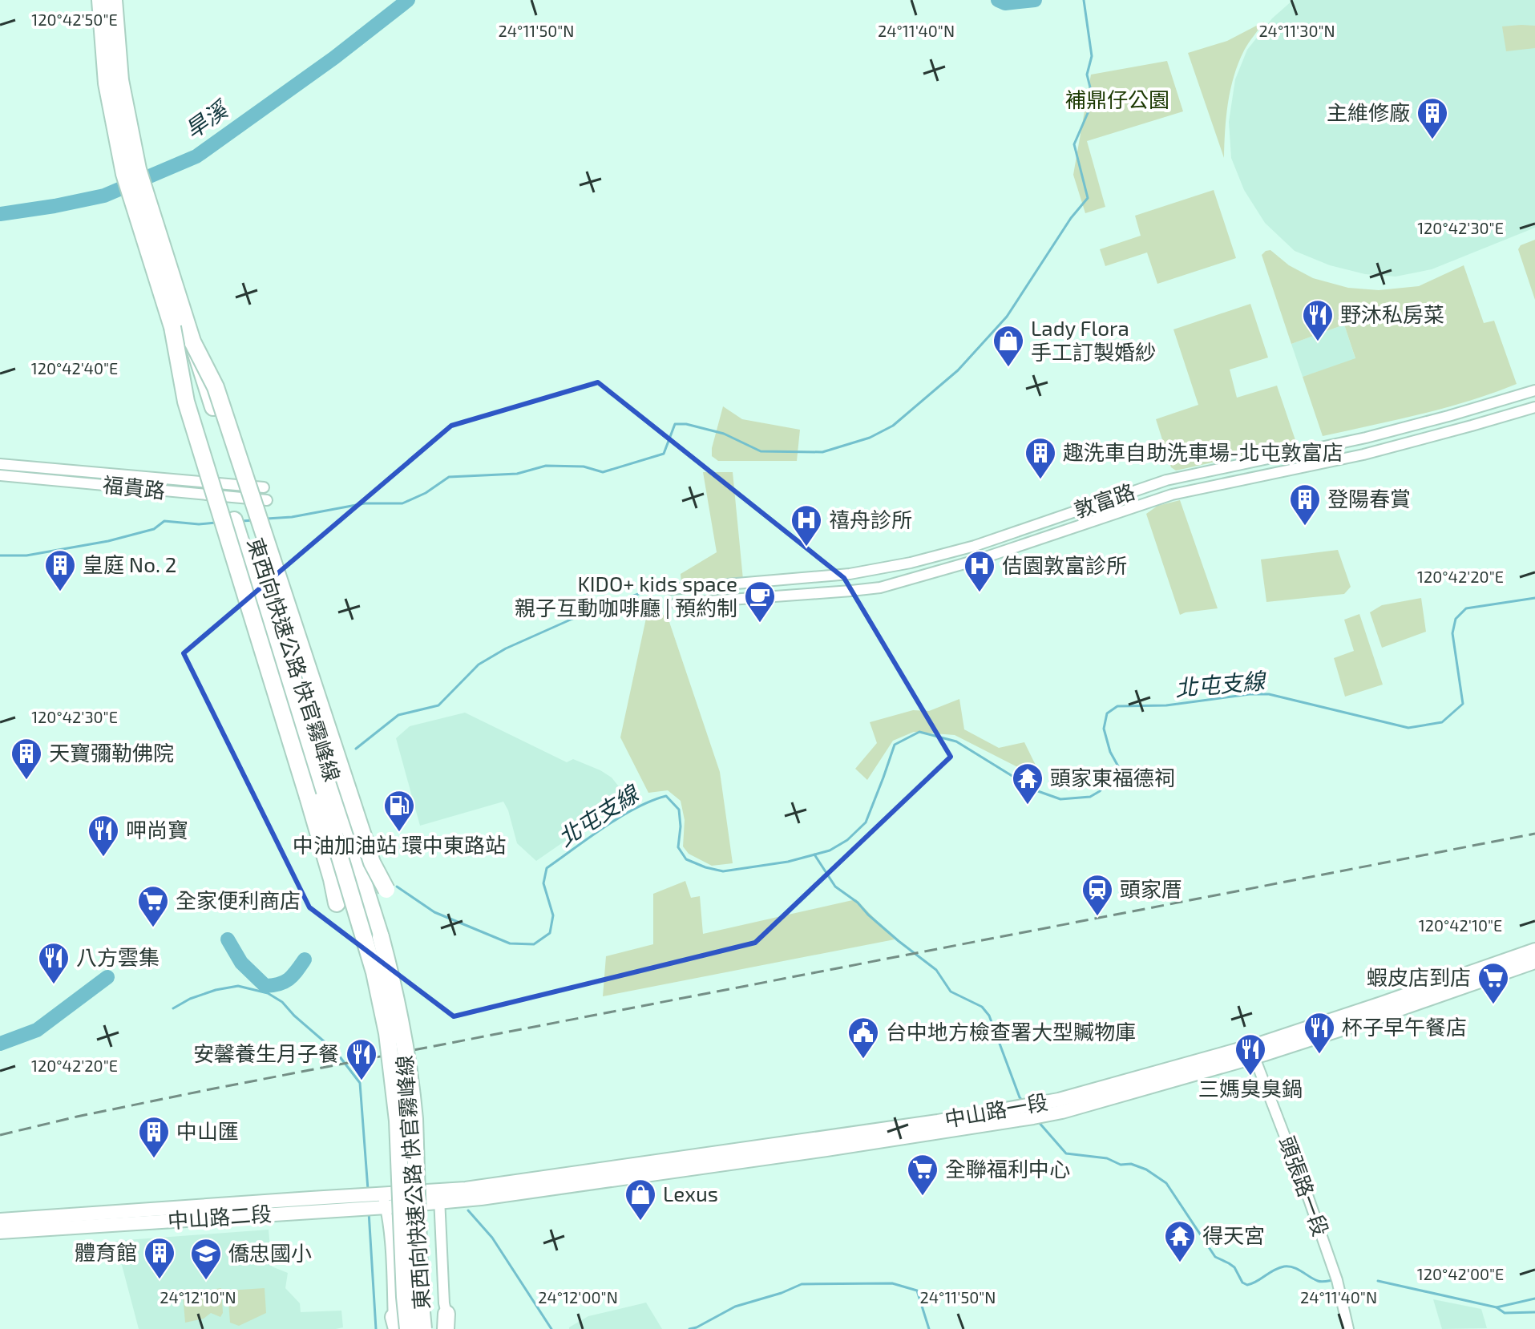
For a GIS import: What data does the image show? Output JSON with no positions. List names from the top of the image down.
{
  "streets": {
    "highway": ["東西向快速公路 快官霧峰線"],
    "main road": ["中山路一段", "中山路二段"],
    "street": ["福貴路", "敦富路", "頭張路一段"]
  },
  "crossings": [
    ["中山路一段", "頭張路一段"],
    ["中山路一段", "中山路二段"]
  ],
  "water": ["旱溪", "北屯支線"],
  "parks": ["補鼎仔公園"],
  "places": {
    "building": [
      "主維修廠",
      "趣洗車自助洗車場-北屯敦富店",
      "登陽春賞",
      "皇庭 No. 2",
      "天寶彌勒佛院",
      "中山匯",
      "體育館"
    ],
    "restaurant": [
      "野沐私房菜",
      "呷尚寶",
      "八方雲集",
      "杯子早午餐店",
      "三媽臭臭鍋",
      "安馨養生月子餐"
    ],
    "shop": ["Lady Flora 手工訂製婚紗", "Lexus"],
    "hospital": ["禧舟診所", "佶園敦富診所"],
    "cafe": ["KIDO+ kids space 親子互動咖啡廳 | 預約制"],
    "temple": ["頭家東福德祠", "得天宮"],
    "fuel station": ["中油加油站 環中東路站"],
    "station": ["頭家厝"],
    "supermarket": ["全家便利商店", "蝦皮店到店", "全聯福利中心"],
    "public building": ["台中地方檢查署大型贓物庫"],
    "school or university": ["僑忠國小"]
  },
  "coordinates": [
    "120°42'50\"E",
    "24°11'50\"N",
    "24°11'40\"N",
    "24°11'30\"N",
    "120°42'30\"E",
    "120°42'40\"E",
    "120°42'20\"E",
    "120°42'10\"E",
    "120°42'00\"E",
    "24°12'10\"N",
    "24°12'00\"N"
  ]
}
